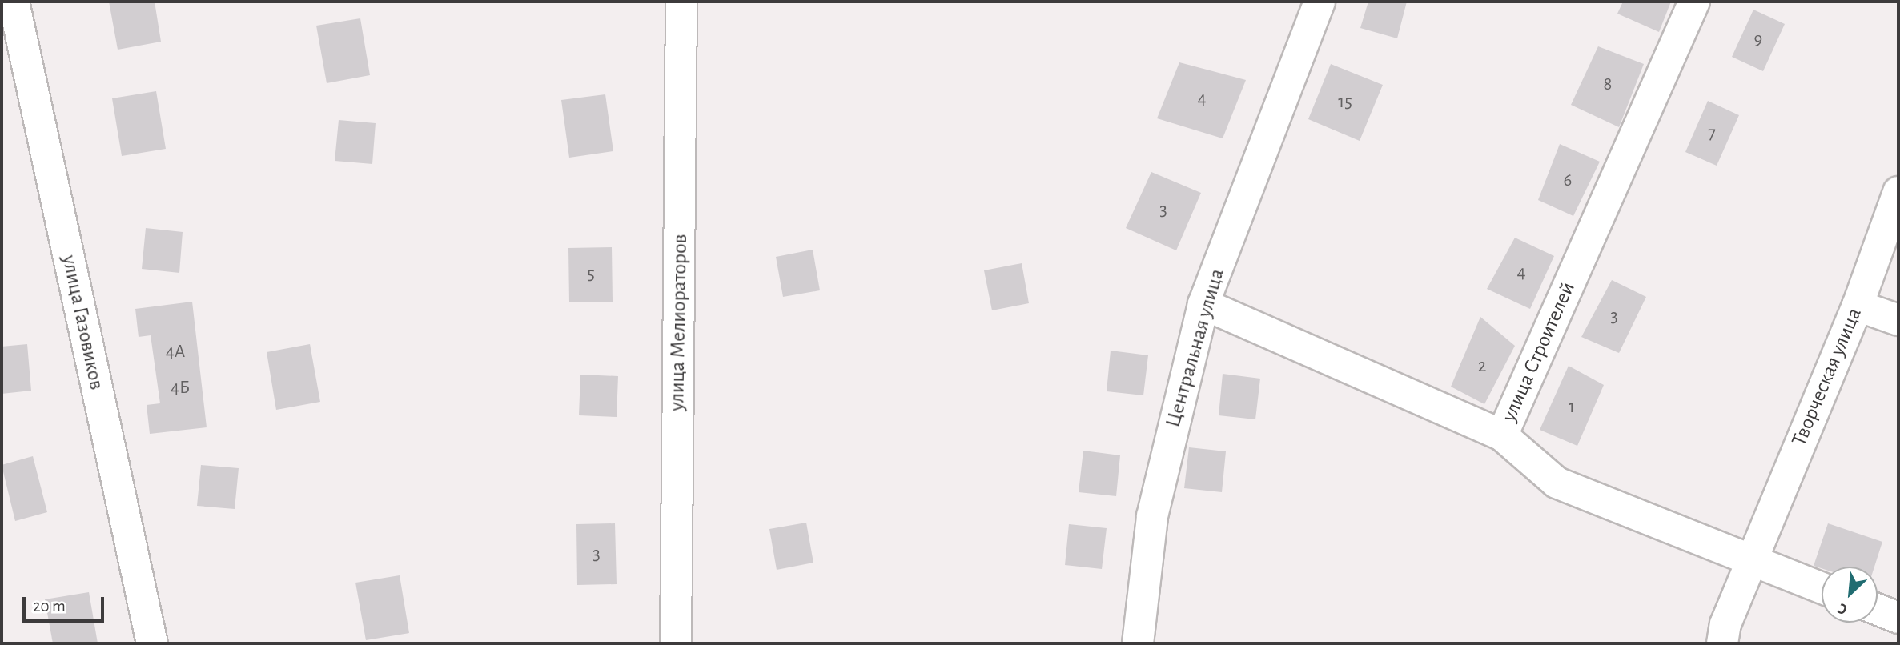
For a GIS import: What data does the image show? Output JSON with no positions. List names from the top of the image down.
{
  "streets": {
    "street": [
      "улица Газовиков",
      "улица Мелиораторов",
      "Центральная улица",
      "улица Строителей",
      "Творческая улица"
    ]
  },
  "crossings": [
    ["Центральная улица", "улица Строителей"]
  ],
  "house_numbers": [
    "9",
    "8",
    "4",
    "15",
    "7",
    "6",
    "3",
    "4",
    "5",
    "3",
    "4А",
    "2",
    "4Б",
    "1",
    "3"
  ],
  "scale_bar": "20 m",
  "north": "bottom left"
}
